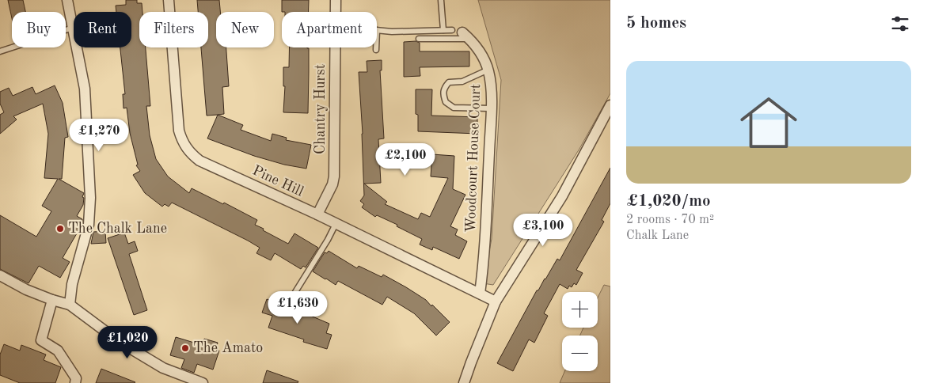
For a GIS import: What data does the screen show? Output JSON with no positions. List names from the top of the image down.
{
  "streets": {
    "street": ["Chantry Hurst", "Woodcourt House Court", "Pine Hill"]
  },
  "crossings": [
    ["Chantry Hurst", "Pine Hill"],
    ["Woodcourt House Court", "Pine Hill"]
  ],
  "places": ["The Chalk Lane", "The Amato"],
  "page": {
    "heading": "5 homes",
    "chip": [
      "Buy",
      "Rent",
      "Filters",
      "New",
      "Apartment"
    ],
    "list": [
      {
        "name": "£1,020/mo",
        "note": "2 rooms · 70 m² · Chalk Lane"
      }
    ],
    "price": [
      "£1,270",
      "£2,100",
      "£3,100",
      "£1,630",
      "£1,020"
    ],
    "map_buttons": ["+", "−"]
  }
}
